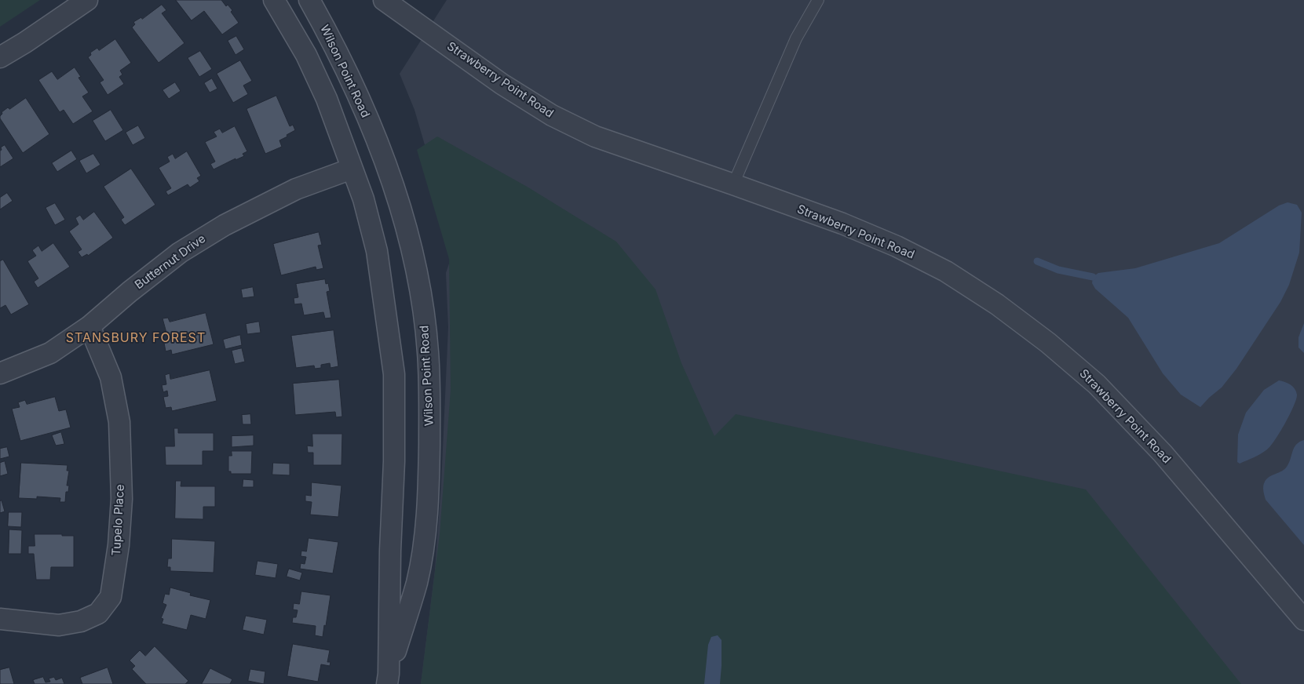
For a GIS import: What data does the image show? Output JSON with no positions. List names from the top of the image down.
{
  "streets": {
    "street": [
      "Wilson Point Road",
      "Strawberry Point Road",
      "Butternut Drive",
      "Tupelo Place"
    ]
  },
  "crossings": [
    ["Wilson Point Road", "Butternut Drive"],
    ["Butternut Drive", "Tupelo Place"]
  ],
  "districts": ["STANSBURY FOREST"]
}
